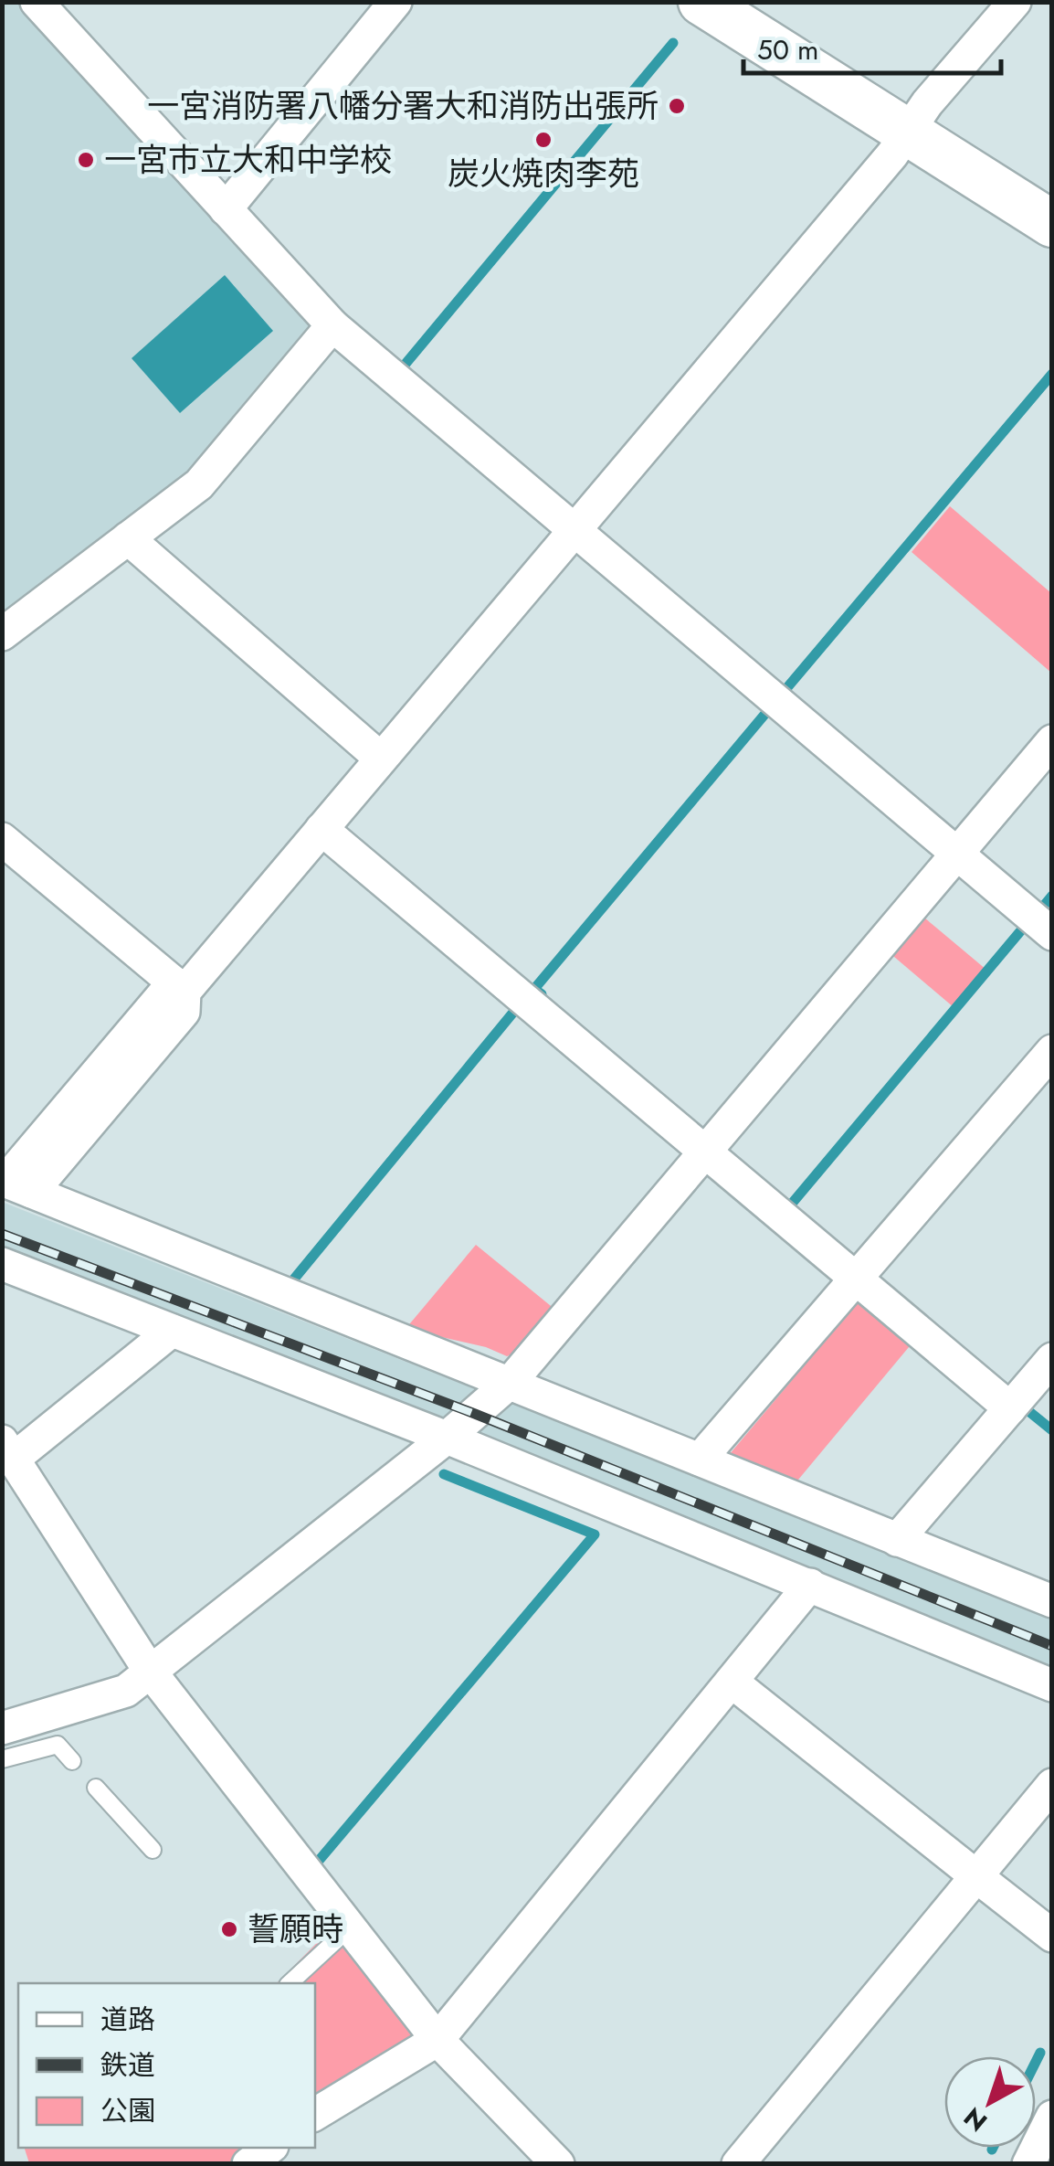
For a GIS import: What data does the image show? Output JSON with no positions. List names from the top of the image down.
{
  "places": [
    "一宮消防署八幡分署大和消防出張所",
    "炭火焼肉李苑",
    "一宮市立大和中学校",
    "誓願時"
  ],
  "legend": ["道路", "鉄道", "公園"],
  "scale_bar": "50 m",
  "north": "bottom left"
}
